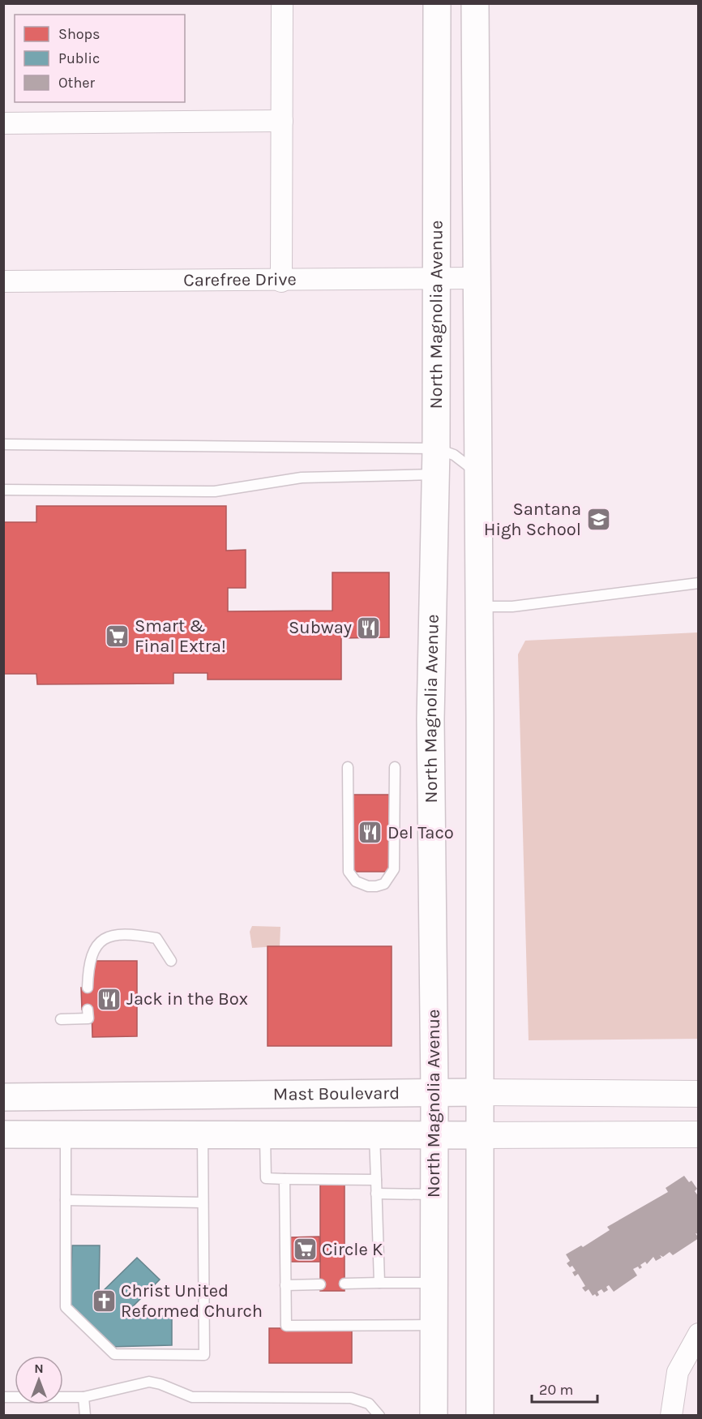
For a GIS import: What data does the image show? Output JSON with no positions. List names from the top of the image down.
{
  "streets": {
    "main road": ["North Magnolia Avenue", "Mast Boulevard"],
    "street": ["Carefree Drive"]
  },
  "crossings": [
    ["Carefree Drive", "North Magnolia Avenue"],
    ["North Magnolia Avenue", "Mast Boulevard"]
  ],
  "places": {
    "school or university": ["Santana High School"],
    "restaurant": ["Subway", "Del Taco", "Jack in the Box"],
    "supermarket": ["Smart & Final Extra!", "Circle K"],
    "church": ["Christ United Reformed Church"]
  },
  "legend": ["Shops", "Public", "Other"],
  "scale_bar": "20 m",
  "north": "top"
}
